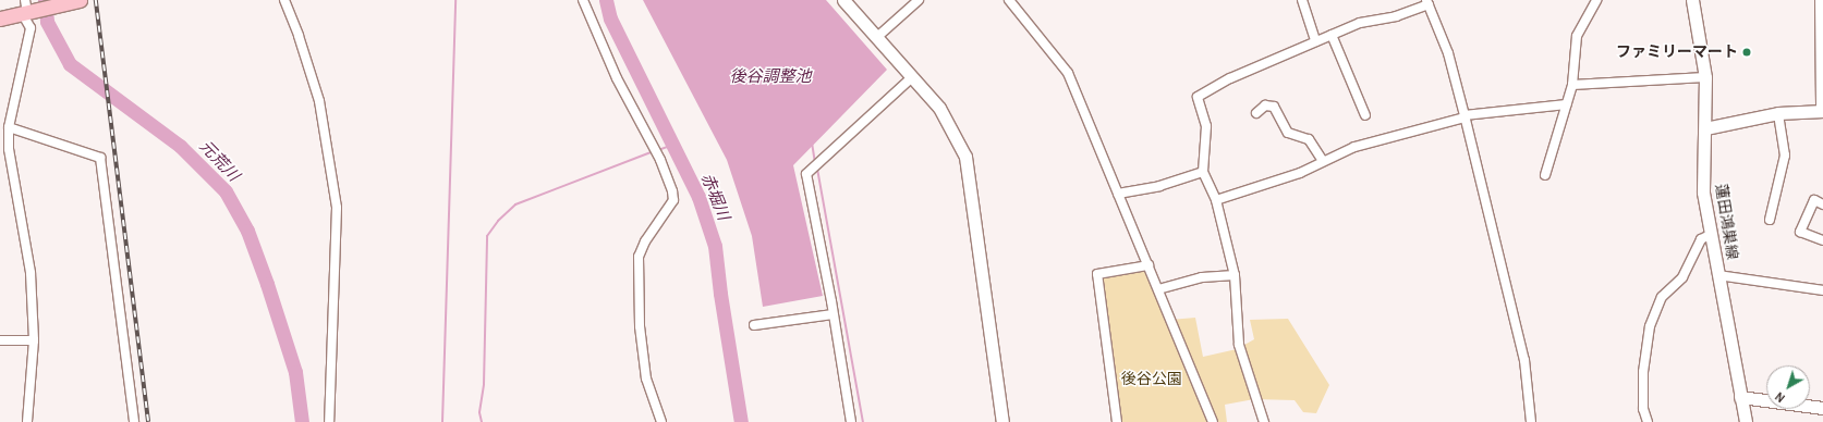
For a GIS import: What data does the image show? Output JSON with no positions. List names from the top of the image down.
{
  "streets": {
    "street": ["蓮田鴻巣線"]
  },
  "water": ["後谷調整池", "元荒川", "赤堀川"],
  "parks": ["後谷公園"],
  "places": ["ファミリーマート"],
  "north": "bottom left"
}
